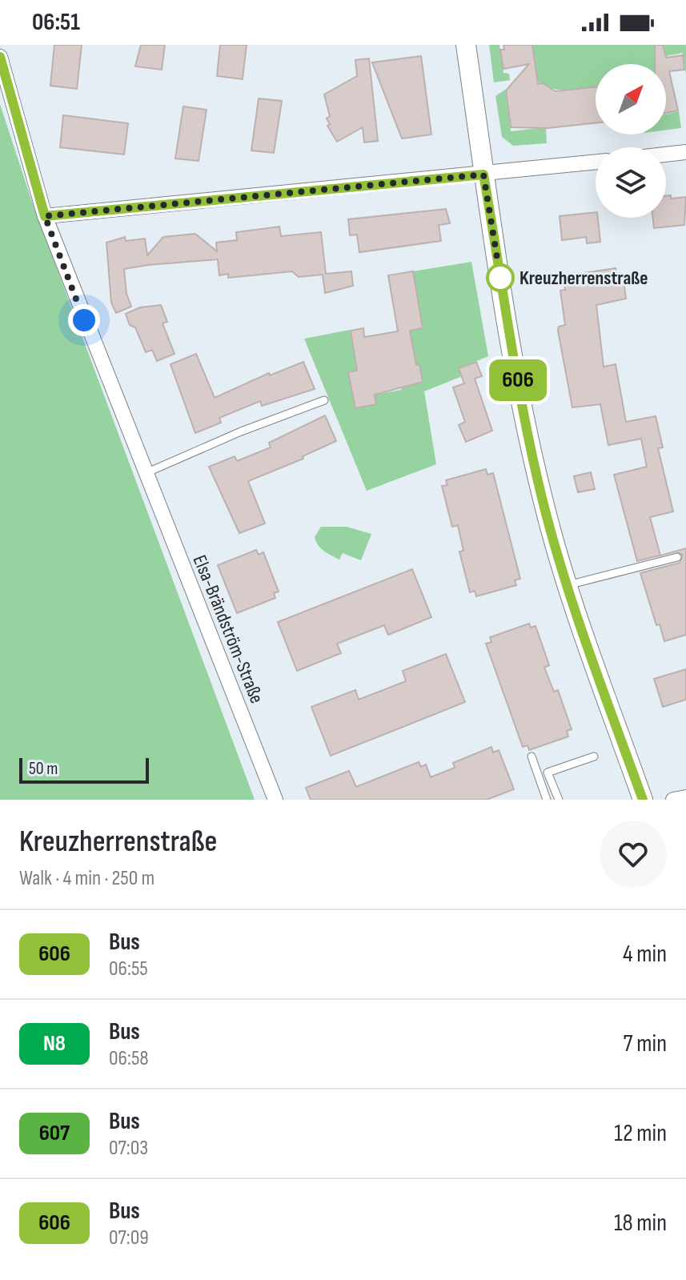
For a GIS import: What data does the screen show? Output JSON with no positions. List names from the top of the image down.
{
  "streets": {
    "street": ["Elsa-Brändström-Straße"]
  },
  "places": ["Kreuzherrenstraße"],
  "lines": ["bus line 606"],
  "scale_bar": "50 m",
  "north": "top right",
  "page": {
    "status": "06:51",
    "on_map": "606",
    "scale": "50 m",
    "heading": ["Kreuzherrenstraße", "Walk · 4 min · 250 m"],
    "list": [
      {
        "mark": "606",
        "name": "Bus",
        "note": "06:55",
        "value": "4 min"
      },
      {
        "mark": "N8",
        "name": "Bus",
        "note": "06:58",
        "value": "7 min"
      },
      {
        "mark": "607",
        "name": "Bus",
        "note": "07:03",
        "value": "12 min"
      },
      {
        "mark": "606",
        "name": "Bus",
        "note": "07:09",
        "value": "18 min"
      }
    ]
  }
}
